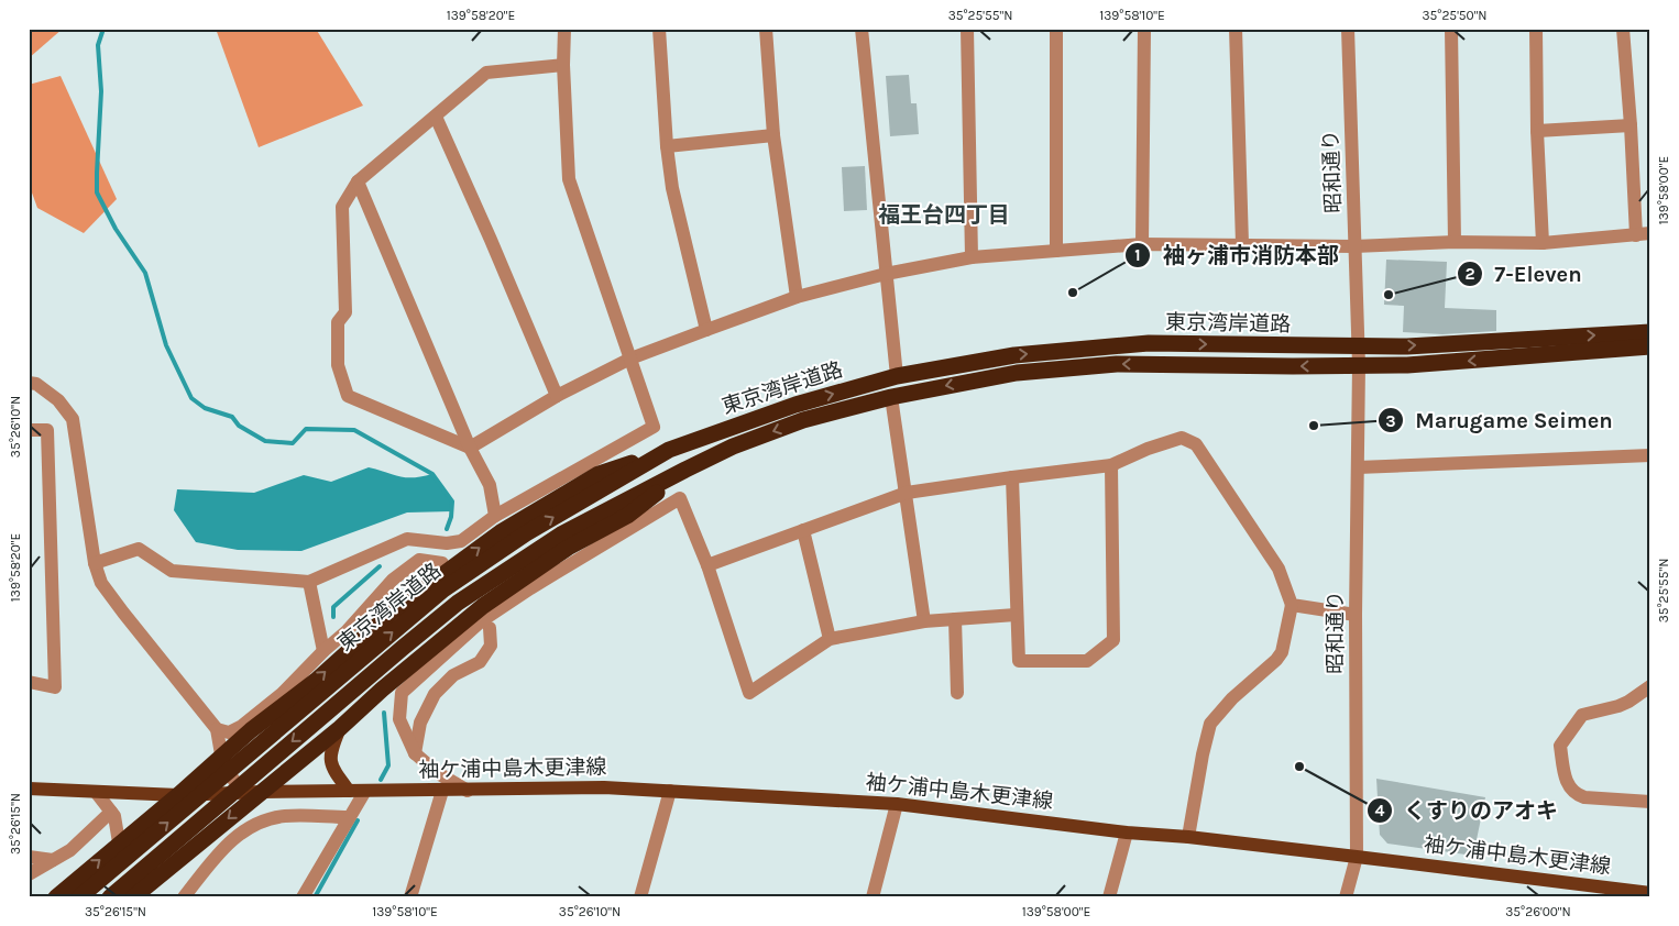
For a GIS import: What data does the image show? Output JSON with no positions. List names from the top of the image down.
{
  "streets": {
    "highway": ["東京湾岸道路"],
    "main road": ["袖ケ浦中島木更津線"],
    "street": ["昭和通り"]
  },
  "crossings": [
    ["昭和通り", "東京湾岸道路"],
    ["昭和通り", "袖ケ浦中島木更津線"]
  ],
  "districts": ["福王台四丁目"],
  "places": [
    "袖ヶ浦市消防本部",
    "7-Eleven",
    "Marugame Seimen",
    "くすりのアオキ"
  ],
  "coordinates": [
    "139°58'20\"E",
    "35°25'55\"N",
    "139°58'10\"E",
    "35°25'50\"N",
    "139°58'00\"E",
    "35°26'10\"N",
    "35°26'15\"N",
    "35°26'00\"N"
  ]
}
